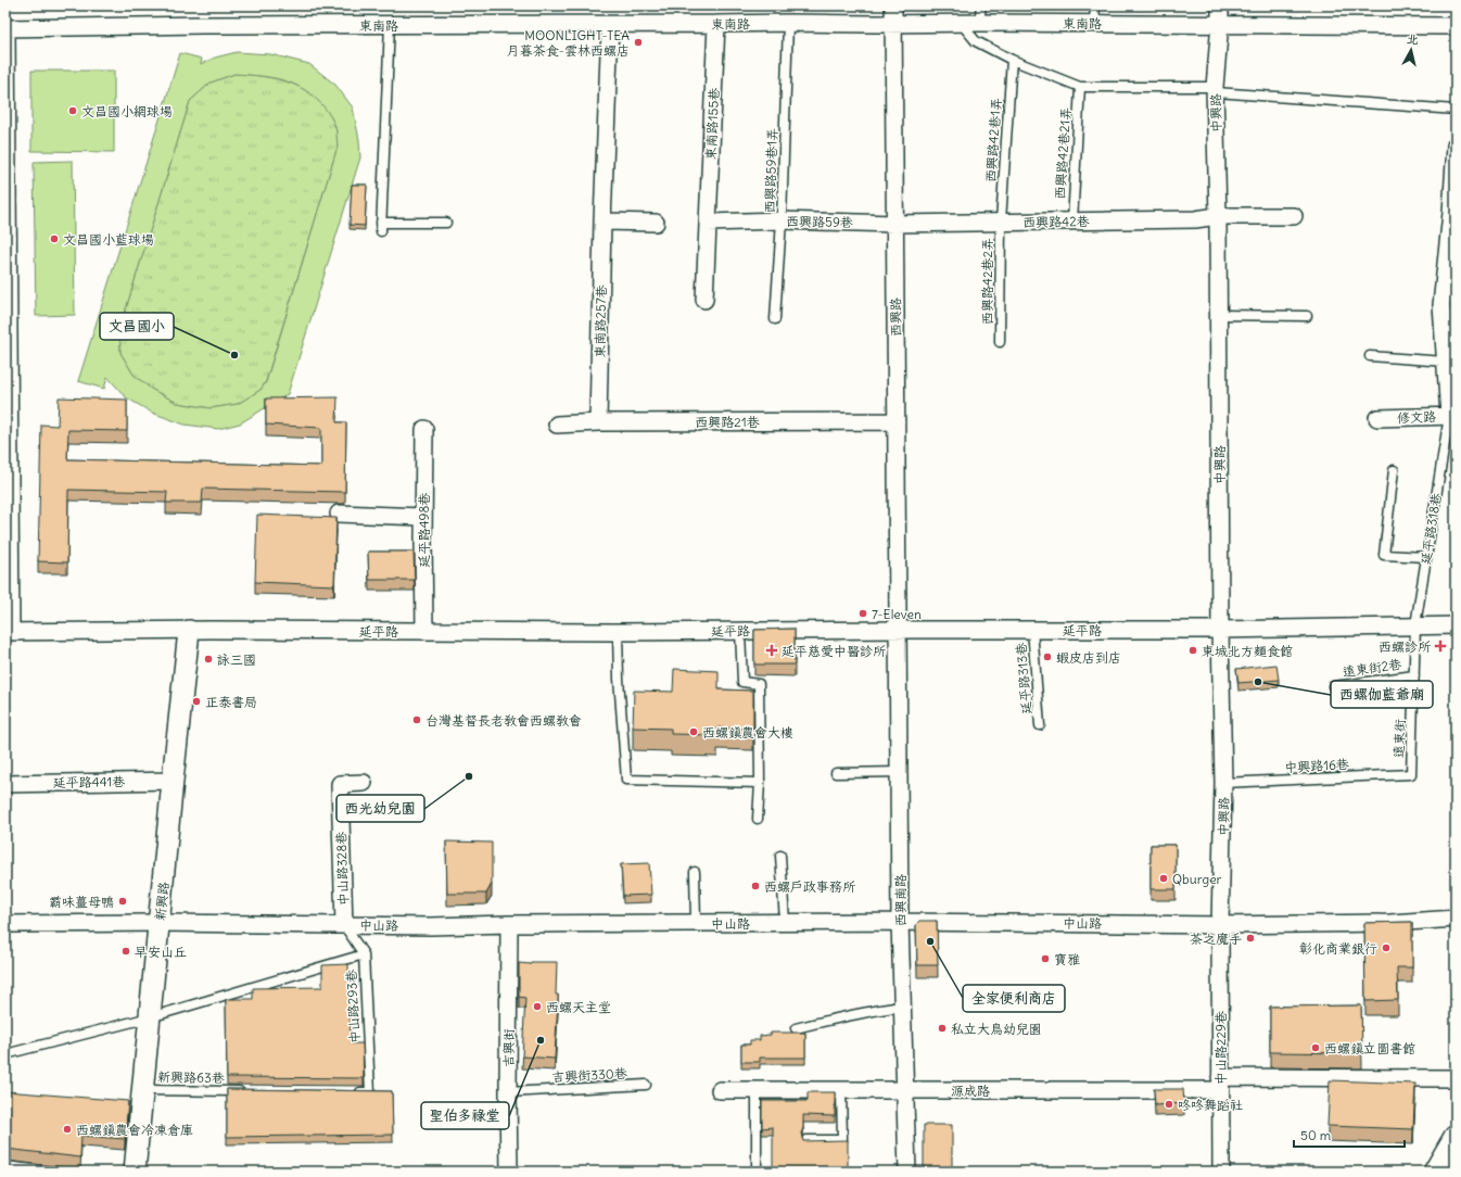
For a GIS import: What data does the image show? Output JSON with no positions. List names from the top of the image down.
{
  "streets": {
    "street": [
      "東南路",
      "中興路",
      "東南路155巷",
      "西興路59巷",
      "西興路42巷",
      "西興路",
      "東南路257巷",
      "修文路",
      "西興路21巷",
      "延平路318巷",
      "延平路498巷",
      "延平路",
      "延平路441巷",
      "中山路328巷",
      "西興南路",
      "新興路",
      "中山路",
      "吉興街",
      "中山路229巷",
      "源成路"
    ],
    "lane": [
      "西興路42巷1弄",
      "西興路42巷21弄",
      "西興路59巷1弄",
      "西興路42巷2弄",
      "遠東街2巷",
      "延平路313巷",
      "遠東街",
      "中興路16巷",
      "中山路293巷",
      "吉興街330巷",
      "新興路63巷"
    ]
  },
  "crossings": [
    ["東南路", "中興路"],
    ["東南路", "東南路155巷"],
    ["東南路", "西興路59巷1弄"],
    ["東南路", "西興路"],
    ["東南路", "東南路257巷"],
    ["中興路", "西興路42巷"],
    ["中興路", "延平路"],
    ["中興路", "中興路16巷"],
    ["中興路", "中山路"],
    ["中興路", "中山路229巷"],
    ["東南路155巷", "西興路59巷"],
    ["西興路42巷1弄", "西興路42巷"],
    ["西興路42巷1弄", "西興路42巷2弄"],
    ["西興路42巷21弄", "西興路42巷"],
    ["西興路59巷1弄", "西興路59巷"],
    ["西興路59巷", "西興路42巷"],
    ["西興路59巷", "西興路"],
    ["西興路42巷", "西興路42巷2弄"],
    ["西興路42巷", "西興路"],
    ["西興路", "西興路21巷"],
    ["西興路", "延平路"],
    ["西興路", "西興南路"],
    ["東南路257巷", "西興路21巷"],
    ["修文路", "延平路318巷"],
    ["延平路318巷", "延平路"],
    ["延平路318巷", "遠東街"],
    ["延平路498巷", "延平路"],
    ["延平路", "延平路313巷"],
    ["延平路", "遠東街"],
    ["延平路", "西興南路"],
    ["延平路", "新興路"],
    ["遠東街2巷", "遠東街"],
    ["遠東街", "中興路16巷"],
    ["延平路441巷", "新興路"],
    ["中山路328巷", "中山路"],
    ["中山路328巷", "中山路293巷"],
    ["西興南路", "中山路"],
    ["西興南路", "源成路"],
    ["新興路", "中山路"],
    ["新興路", "新興路63巷"],
    ["中山路", "中山路293巷"],
    ["中山路", "吉興街"],
    ["中山路", "中山路229巷"],
    ["吉興街", "吉興街330巷"],
    ["中山路229巷", "源成路"]
  ],
  "places": {
    "other": [
      "MOONLIGHT-TEA 月暮茶食-雲林西螺店",
      "文昌國小網球場",
      "文昌國小藍球場",
      "文昌國小",
      "7-Eleven",
      "東城北方麵食館",
      "蝦皮店到店",
      "詠三國",
      "西螺伽藍爺廟",
      "正泰書局",
      "台灣基督長老教會西螺教會",
      "西螺鎮農會大樓",
      "西光幼兒園",
      "Qburger",
      "西螺戶政事務所",
      "霸味薑母鴨",
      "茶之魔手",
      "全家便利商店",
      "彰化商業銀行",
      "早安山丘",
      "寶雅",
      "西螺天主堂",
      "私立大鳥幼兒園",
      "聖伯多祿堂",
      "西螺鎮立圖書館",
      "咚咚舞蹈社",
      "西螺鎮農會冷凍倉庫"
    ],
    "health": ["西螺診所", "延平慈愛中醫診所"]
  },
  "scale_bar": "50 m",
  "north": "top"
}
